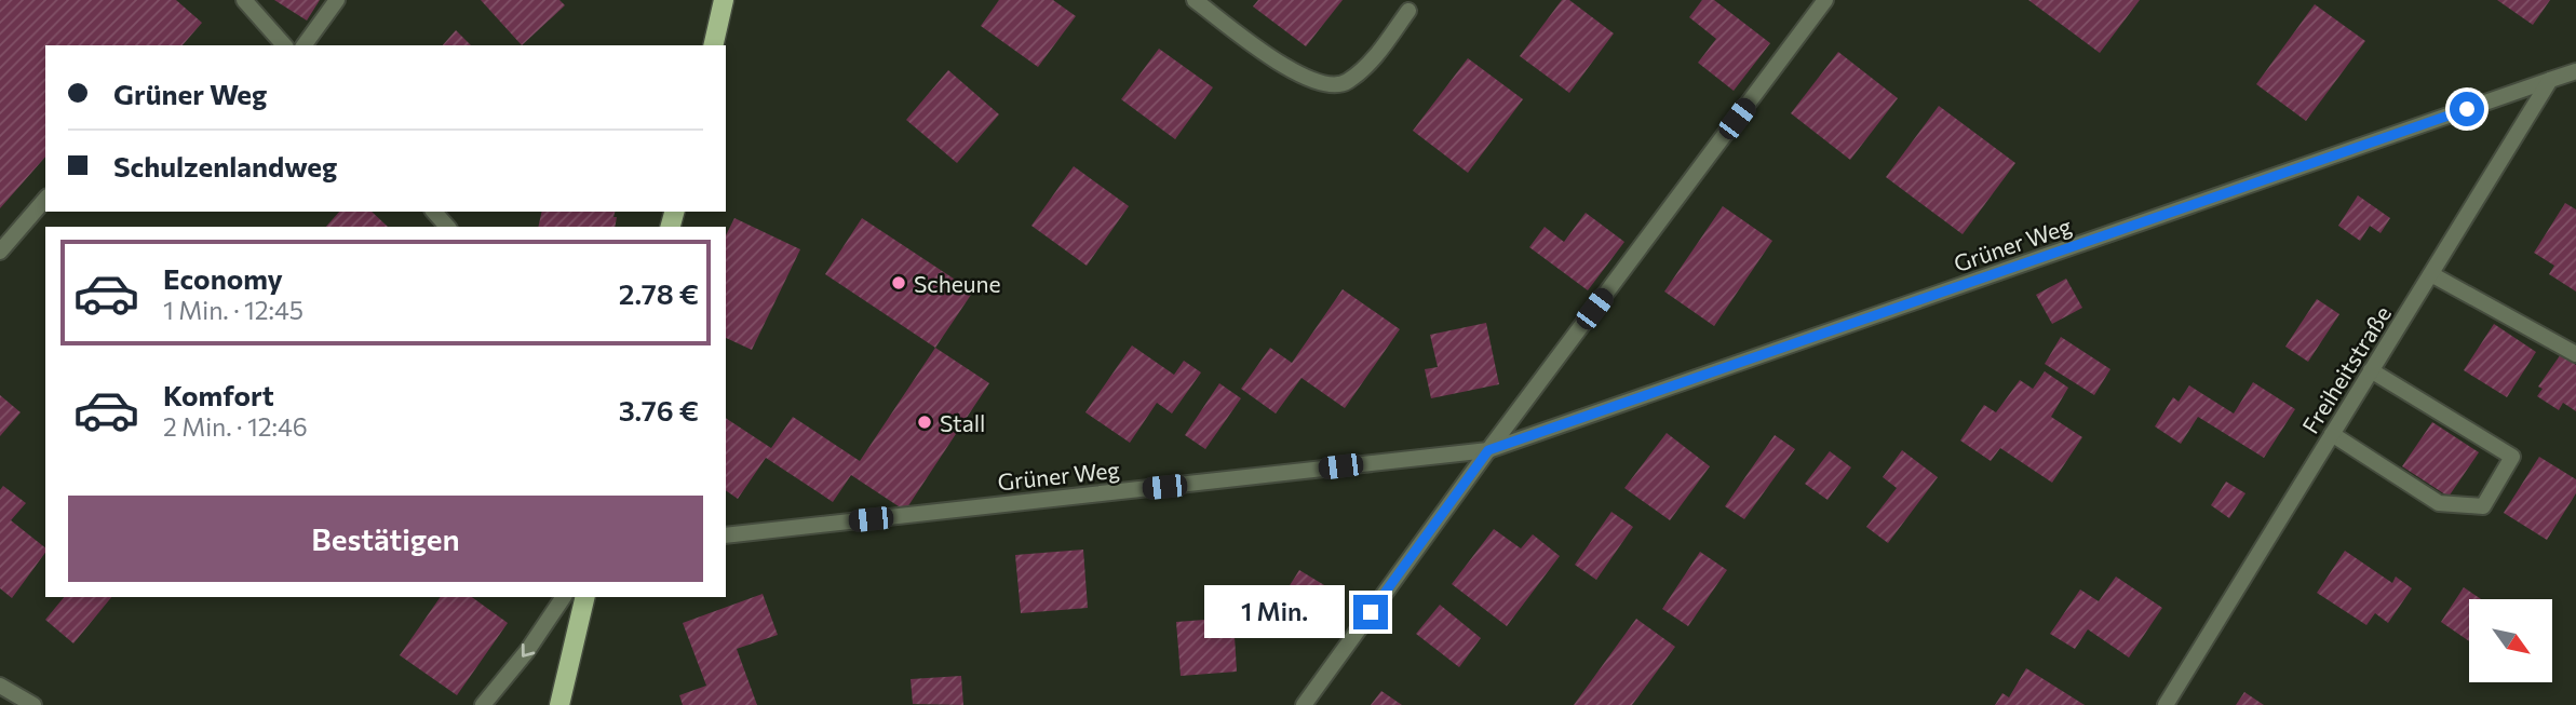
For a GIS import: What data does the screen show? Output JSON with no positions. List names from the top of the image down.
{
  "streets": {
    "street": ["Grüner Weg", "Freiheitstraße"]
  },
  "crossings": [
    ["Grüner Weg", "Freiheitstraße"]
  ],
  "places": ["Scheune", "Stall"],
  "north": "bottom right",
  "page": {
    "banner": ["Grüner Weg", "Schulzenlandweg"],
    "list": [
      {
        "name": "Economy",
        "note": "1 Min. · 12:45",
        "value": "2.78 €"
      },
      {
        "name": "Komfort",
        "note": "2 Min. · 12:46",
        "value": "3.76 €"
      }
    ],
    "buttons": "Bestätigen",
    "bubble": "1 Min."
  }
}
